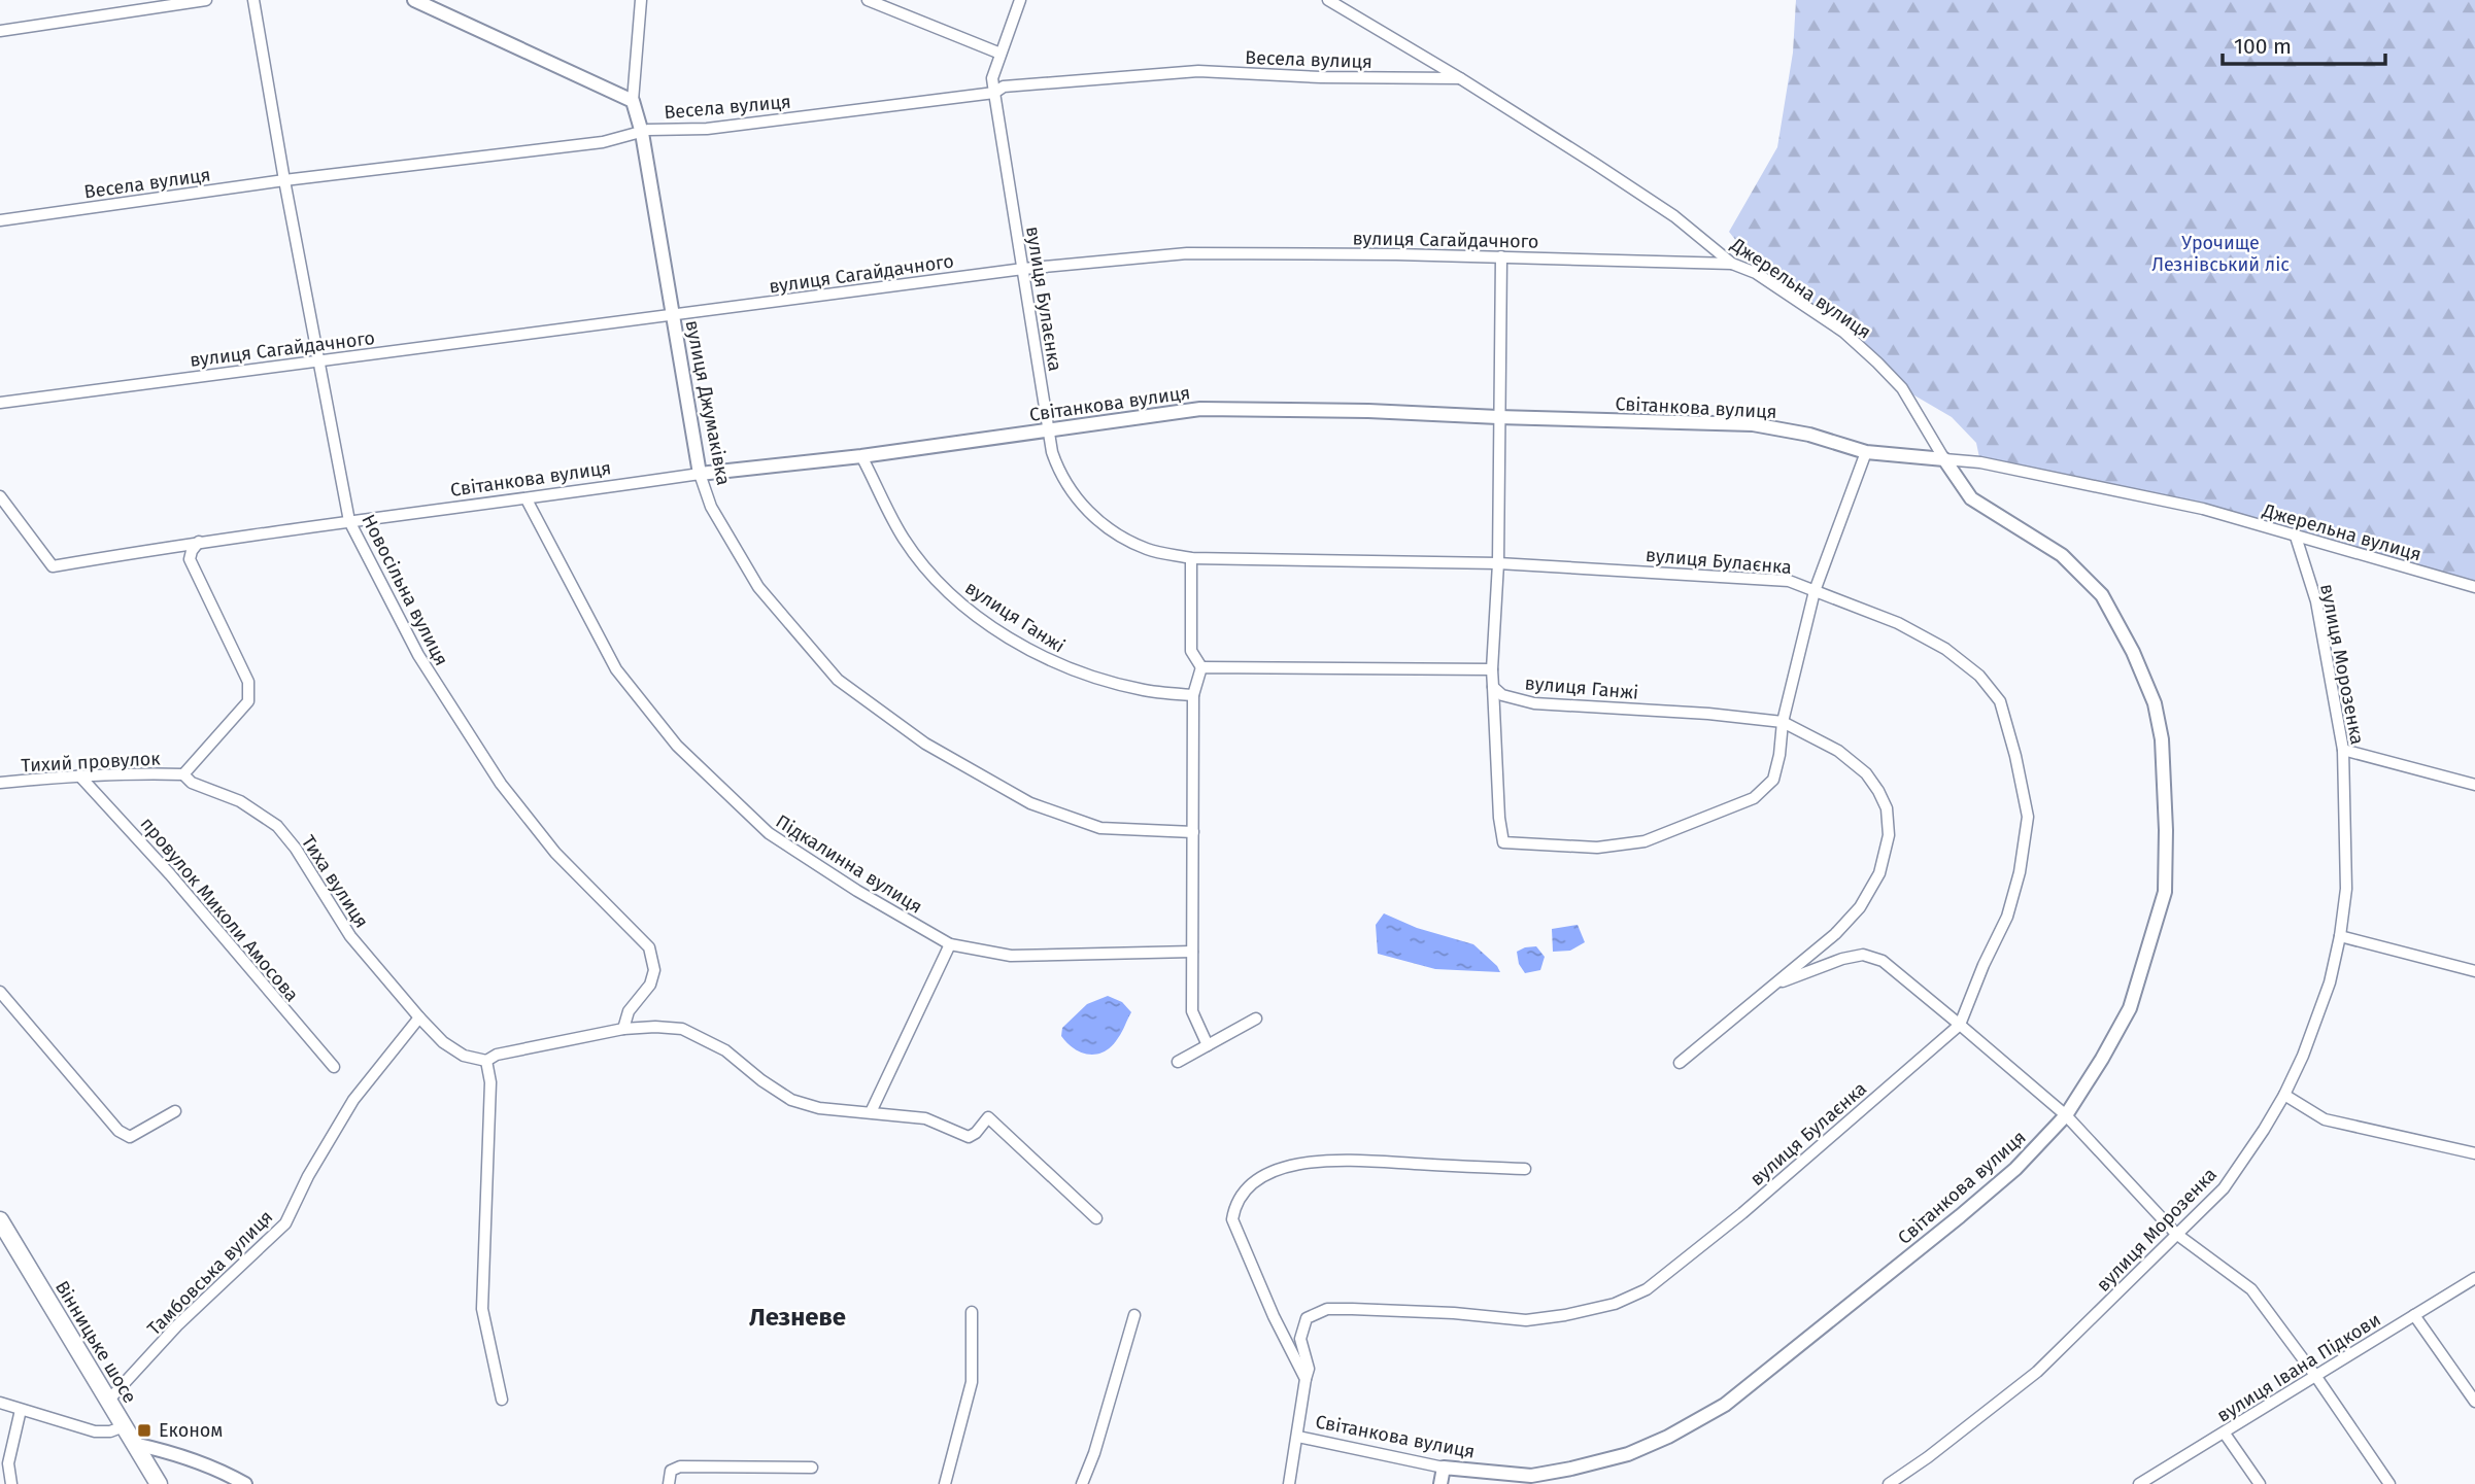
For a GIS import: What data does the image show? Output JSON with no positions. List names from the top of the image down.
{
  "streets": {
    "main road": ["Вінницьке шосе"],
    "street": [
      "Весела вулиця",
      "вулиця Сагайдачного",
      "Джерельна вулиця",
      "вулиця Булаєнка",
      "вулиця Джумаківка",
      "Світанкова вулиця",
      "Новосільна вулиця",
      "вулиця Ганжі",
      "вулиця Морозенка",
      "Тихий провулок",
      "Підкалинна вулиця",
      "Тиха вулиця",
      "провулок Миколи Амосова",
      "Тамбовська вулиця",
      "вулиця Івана Підкови"
    ]
  },
  "crossings": [
    ["Весела вулиця", "Джерельна вулиця"],
    ["Весела вулиця", "вулиця Булаєнка"],
    ["Весела вулиця", "вулиця Джумаківка"],
    ["Весела вулиця", "Новосільна вулиця"],
    ["вулиця Сагайдачного", "Джерельна вулиця"],
    ["вулиця Сагайдачного", "вулиця Булаєнка"],
    ["вулиця Сагайдачного", "вулиця Джумаківка"],
    ["вулиця Сагайдачного", "Новосільна вулиця"],
    ["Джерельна вулиця", "Світанкова вулиця"],
    ["Джерельна вулиця", "вулиця Морозенка"],
    ["вулиця Булаєнка", "Світанкова вулиця"],
    ["вулиця Джумаківка", "Світанкова вулиця"],
    ["Світанкова вулиця", "Новосільна вулиця"],
    ["Світанкова вулиця", "вулиця Ганжі"],
    ["Світанкова вулиця", "Підкалинна вулиця"],
    ["Тихий провулок", "Тиха вулиця"],
    ["Тихий провулок", "провулок Миколи Амосова"],
    ["Тиха вулиця", "Тамбовська вулиця"],
    ["Тамбовська вулиця", "Вінницьке шосе"]
  ],
  "districts": ["Лезневе"],
  "parks": ["Урочище Лезнівський ліс"],
  "places": {
    "transit": ["Економ"]
  },
  "scale_bar": "100 m"
}
